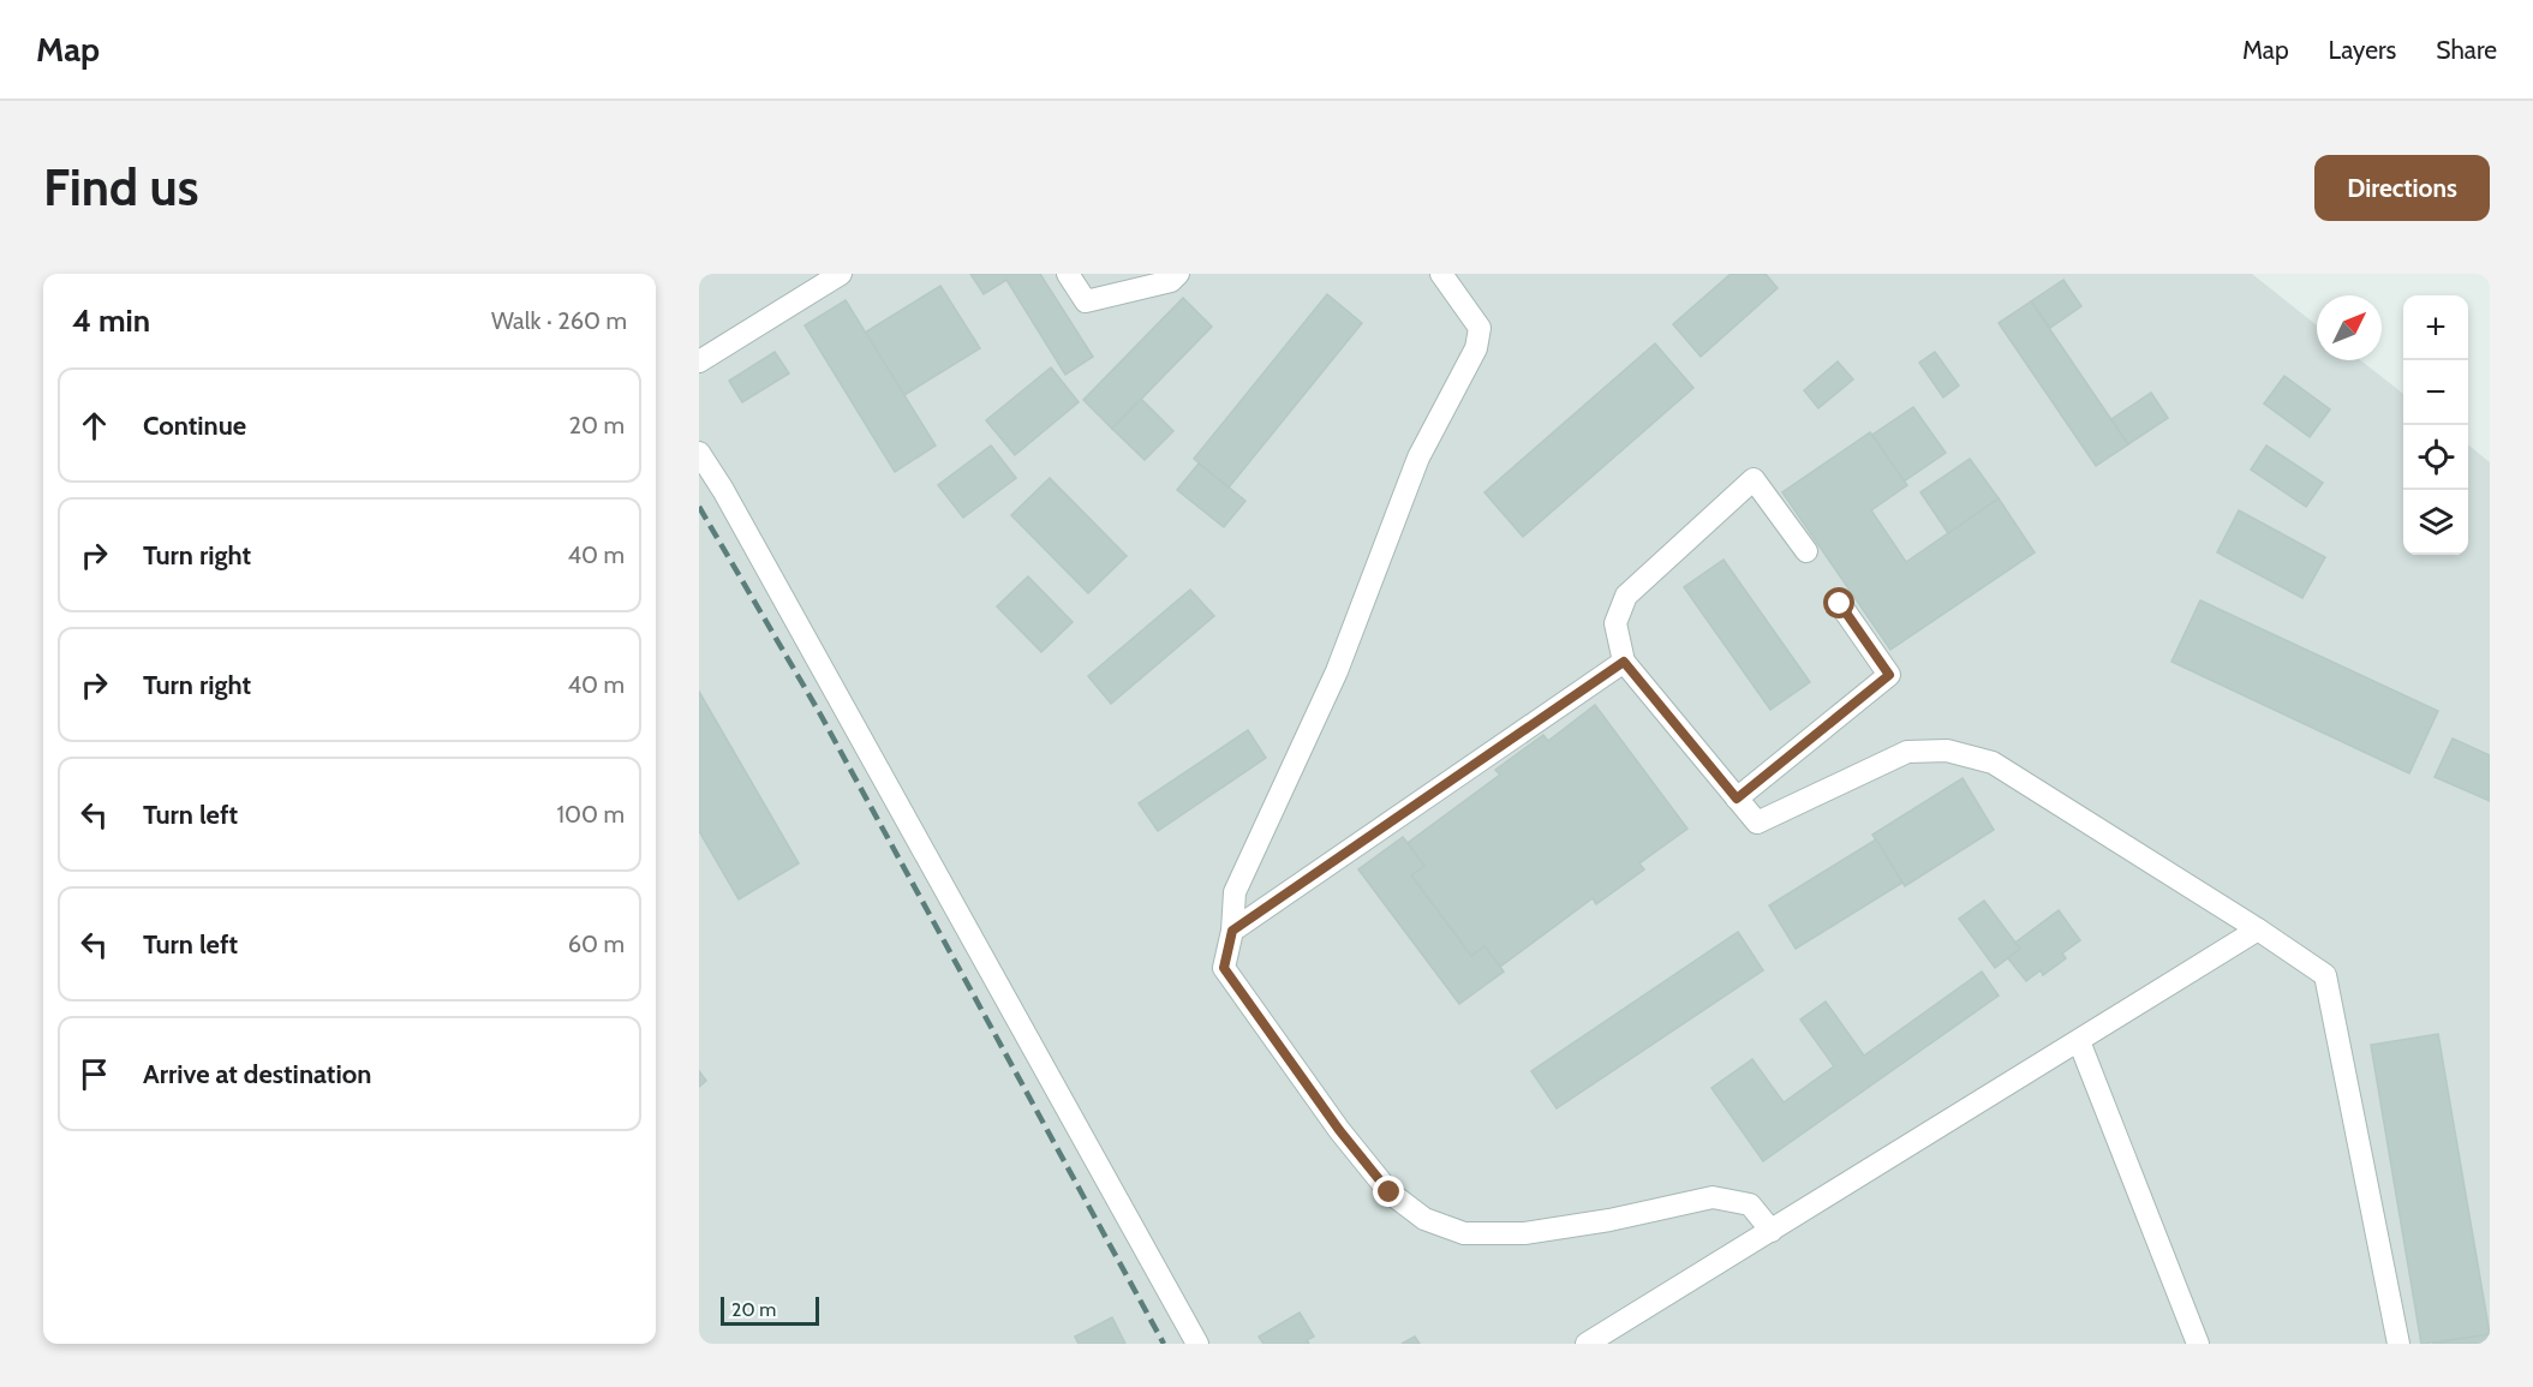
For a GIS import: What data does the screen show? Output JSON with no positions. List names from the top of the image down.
{
  "scale_bar": "20 m",
  "north": "top right",
  "page": {
    "header": "Map",
    "nav": ["Map", "Layers", "Share"],
    "buttons": "Directions",
    "title": "Find us",
    "heading": ["4 min", "Walk · 260 m"],
    "map_buttons": ["+", "−"],
    "list": [
      ["Continue", "20 m"],
      ["Turn right", "40 m"],
      ["Turn right", "40 m"],
      ["Turn left", "100 m"],
      ["Turn left", "60 m"],
      "Arrive at destination"
    ],
    "scale": "20 m"
  }
}
